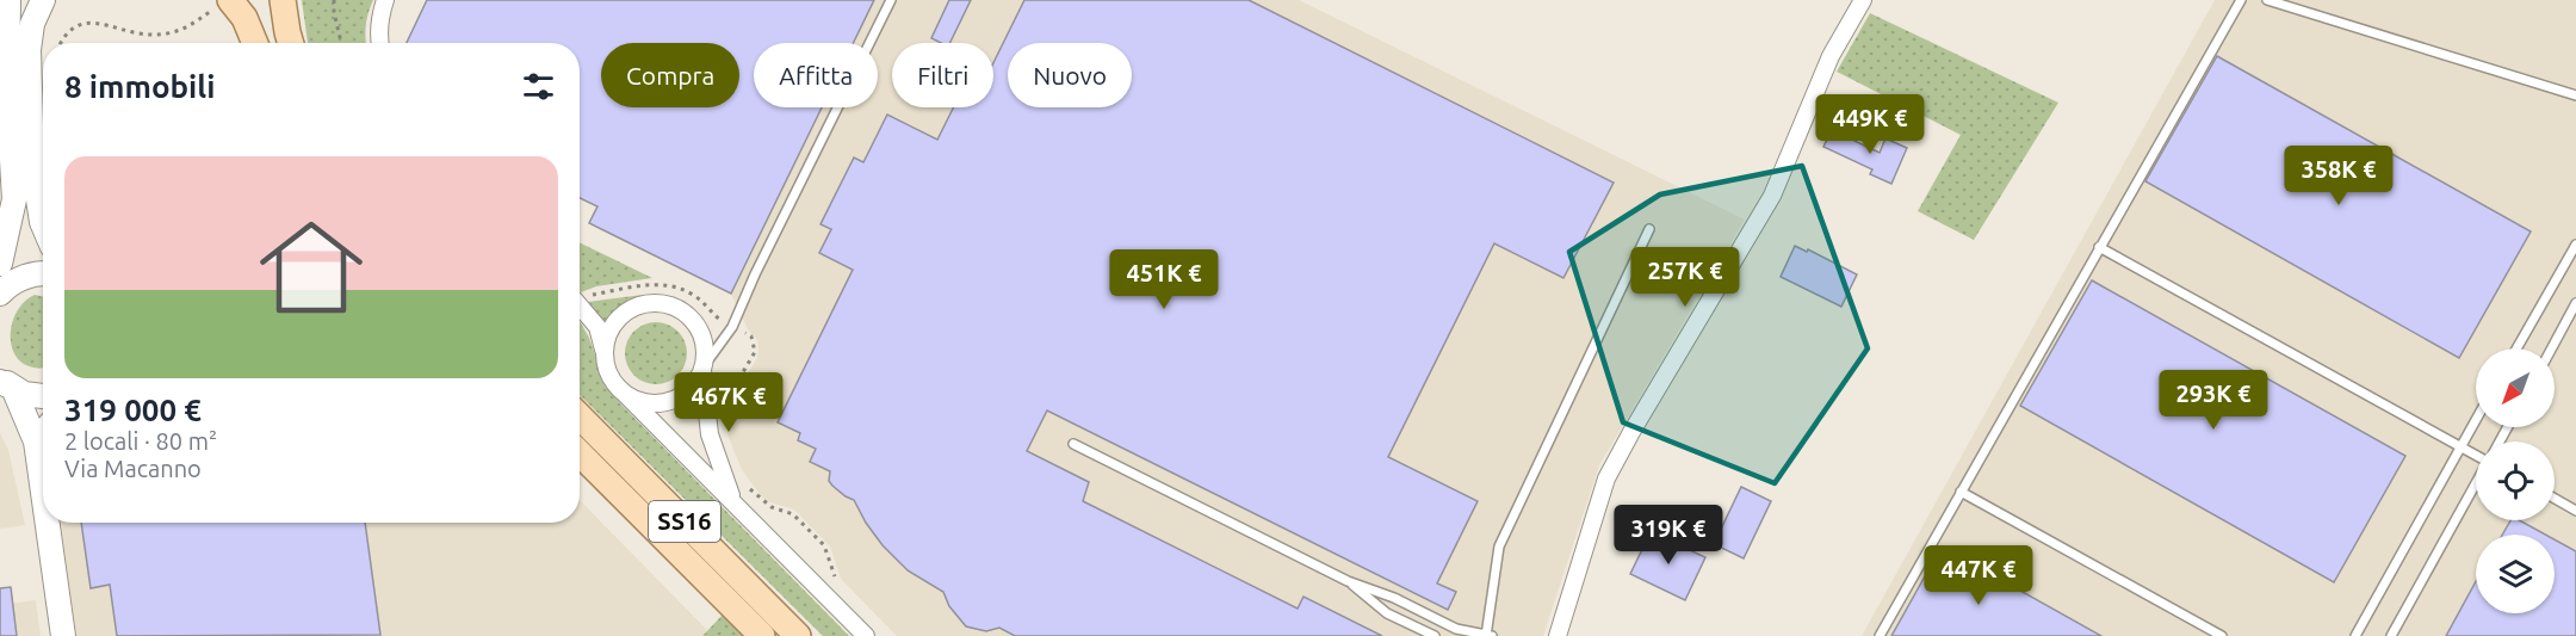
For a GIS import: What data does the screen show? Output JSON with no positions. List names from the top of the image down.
{
  "streets": {
    "main road": ["SS16"]
  },
  "north": "bottom left",
  "page": {
    "chip": [
      "Compra",
      "Affitta",
      "Filtri",
      "Nuovo"
    ],
    "heading": "8 immobili",
    "price": [
      "449K €",
      "358K €",
      "257K €",
      "451K €",
      "293K €",
      "467K €",
      "319K €",
      "447K €"
    ],
    "list": [
      {
        "name": "319 000 €",
        "note": "2 locali · 80 m² · Via Macanno"
      }
    ]
  }
}
